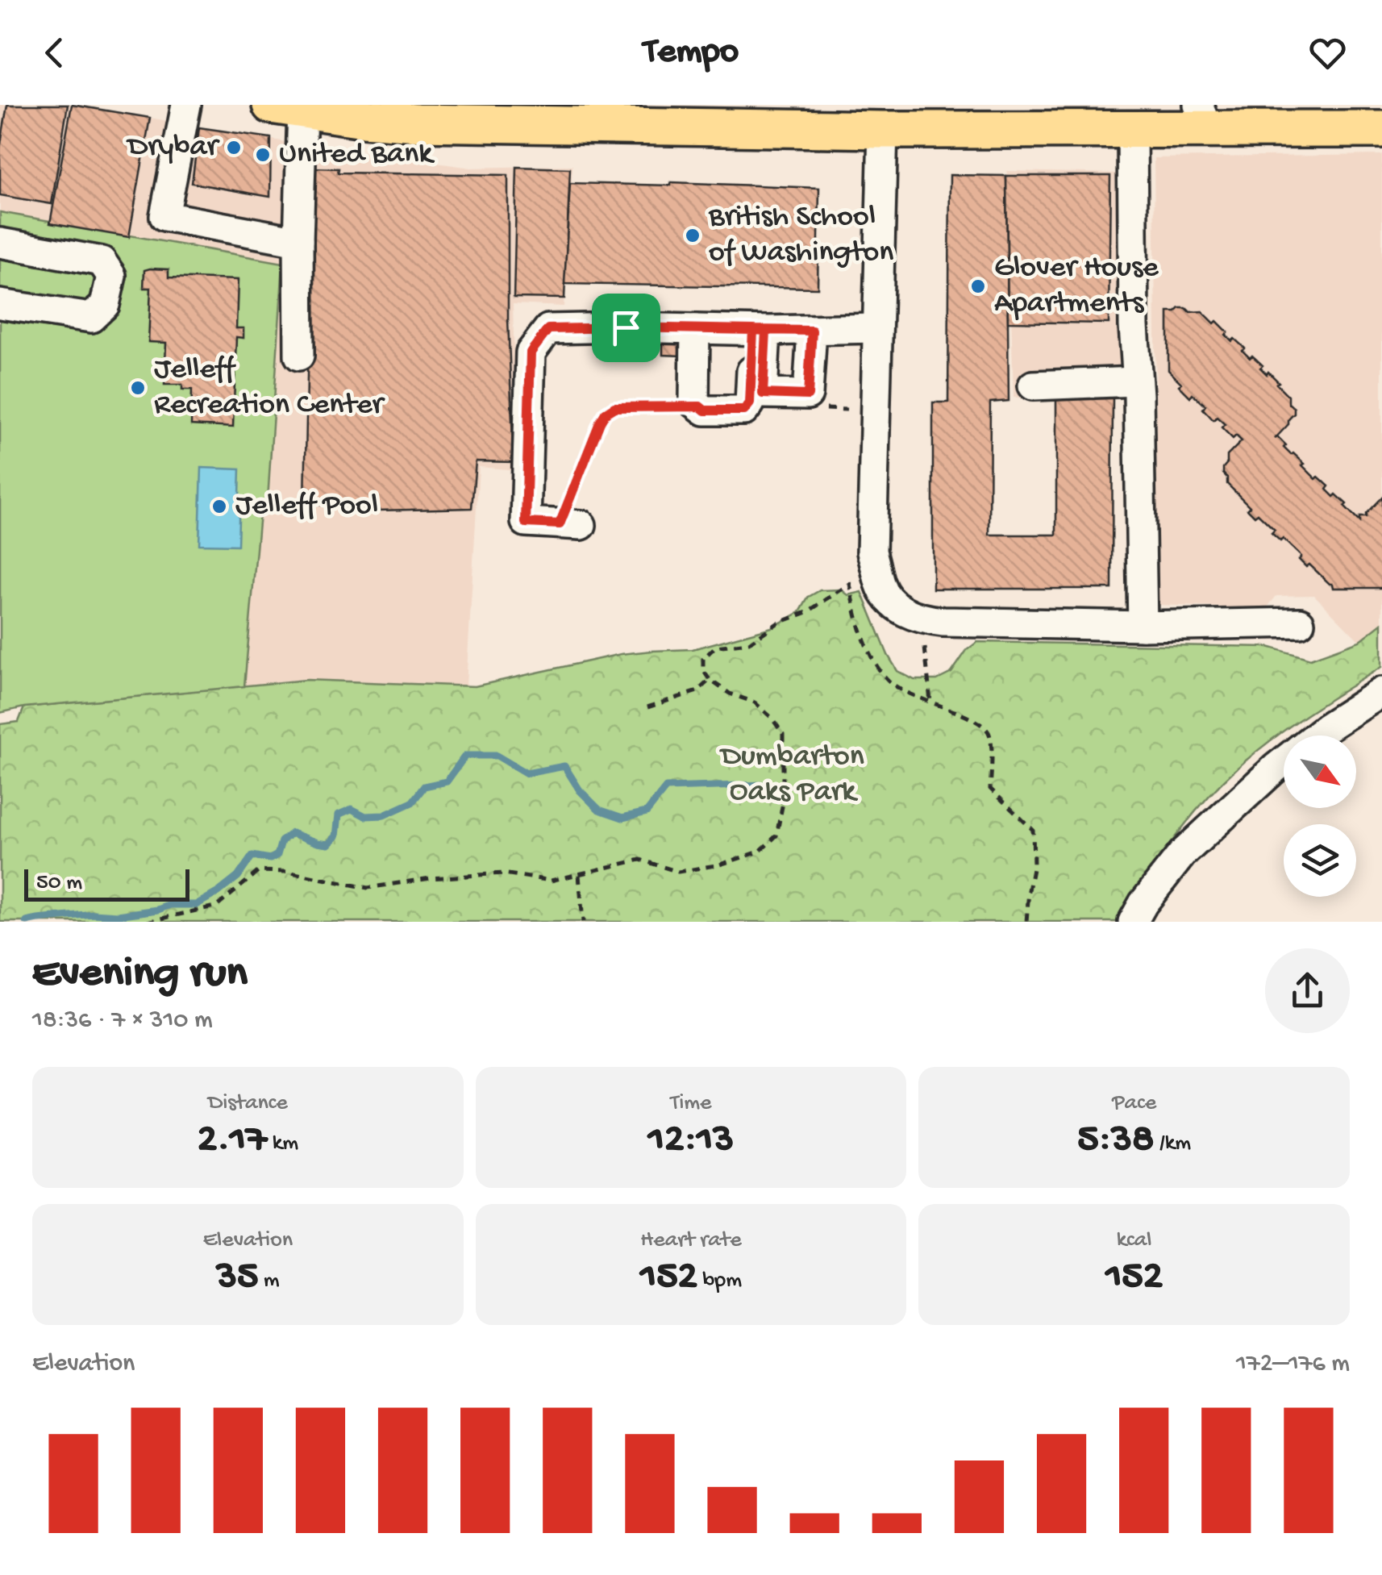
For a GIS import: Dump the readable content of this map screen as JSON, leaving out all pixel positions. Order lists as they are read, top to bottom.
{
  "parks": ["Dumbarton Oaks Park"],
  "places": [
    "Drybar",
    "United Bank",
    "British School of Washington",
    "Glover House Apartments",
    "Jelleff Recreation Center",
    "Jelleff Pool"
  ],
  "scale_bar": "50 m",
  "north": "bottom right",
  "page": {
    "header": "Tempo",
    "scale": "50 m",
    "heading": ["Evening run", "18:36 · 7 × 310 m"],
    "stats": [
      ["Distance", "2.17 km"],
      ["Time", "12:13"],
      ["Pace", "5:38 /km"],
      ["Elevation", "35 m"],
      ["Heart rate", "152 bpm"],
      ["kcal", "152"]
    ],
    "chart": ["Elevation", "172–176 m"]
  }
}
